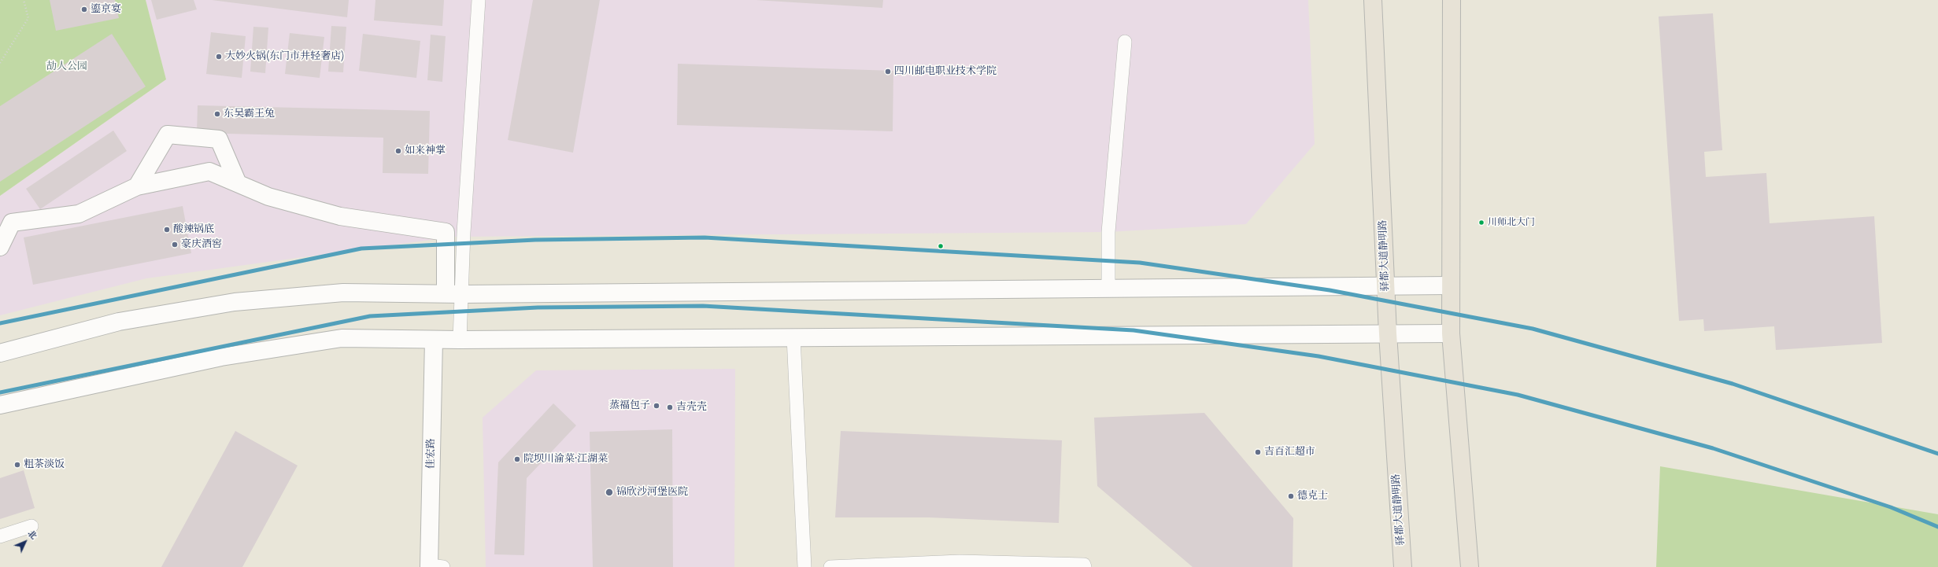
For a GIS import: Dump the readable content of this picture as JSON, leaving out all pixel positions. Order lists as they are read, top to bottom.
{
  "streets": {
    "main road": ["驿都大道静明路"],
    "street": ["佳宏路"]
  },
  "parks": ["劼人公园"],
  "places": [
    "鎏京宴",
    "大妙火锅(东门市井轻奢店)",
    "四川邮电职业技术学院",
    "东吴霸王兔",
    "如来神掌",
    "川师北大门",
    "酸辣锅底",
    "豪庆酒窖",
    "蒸福包子",
    "吉壳壳",
    "吉百汇超市",
    "院坝川渝菜·江湖菜",
    "粗茶淡饭",
    "锦欣沙河堡医院",
    "德克士"
  ],
  "north": "top right"
}
